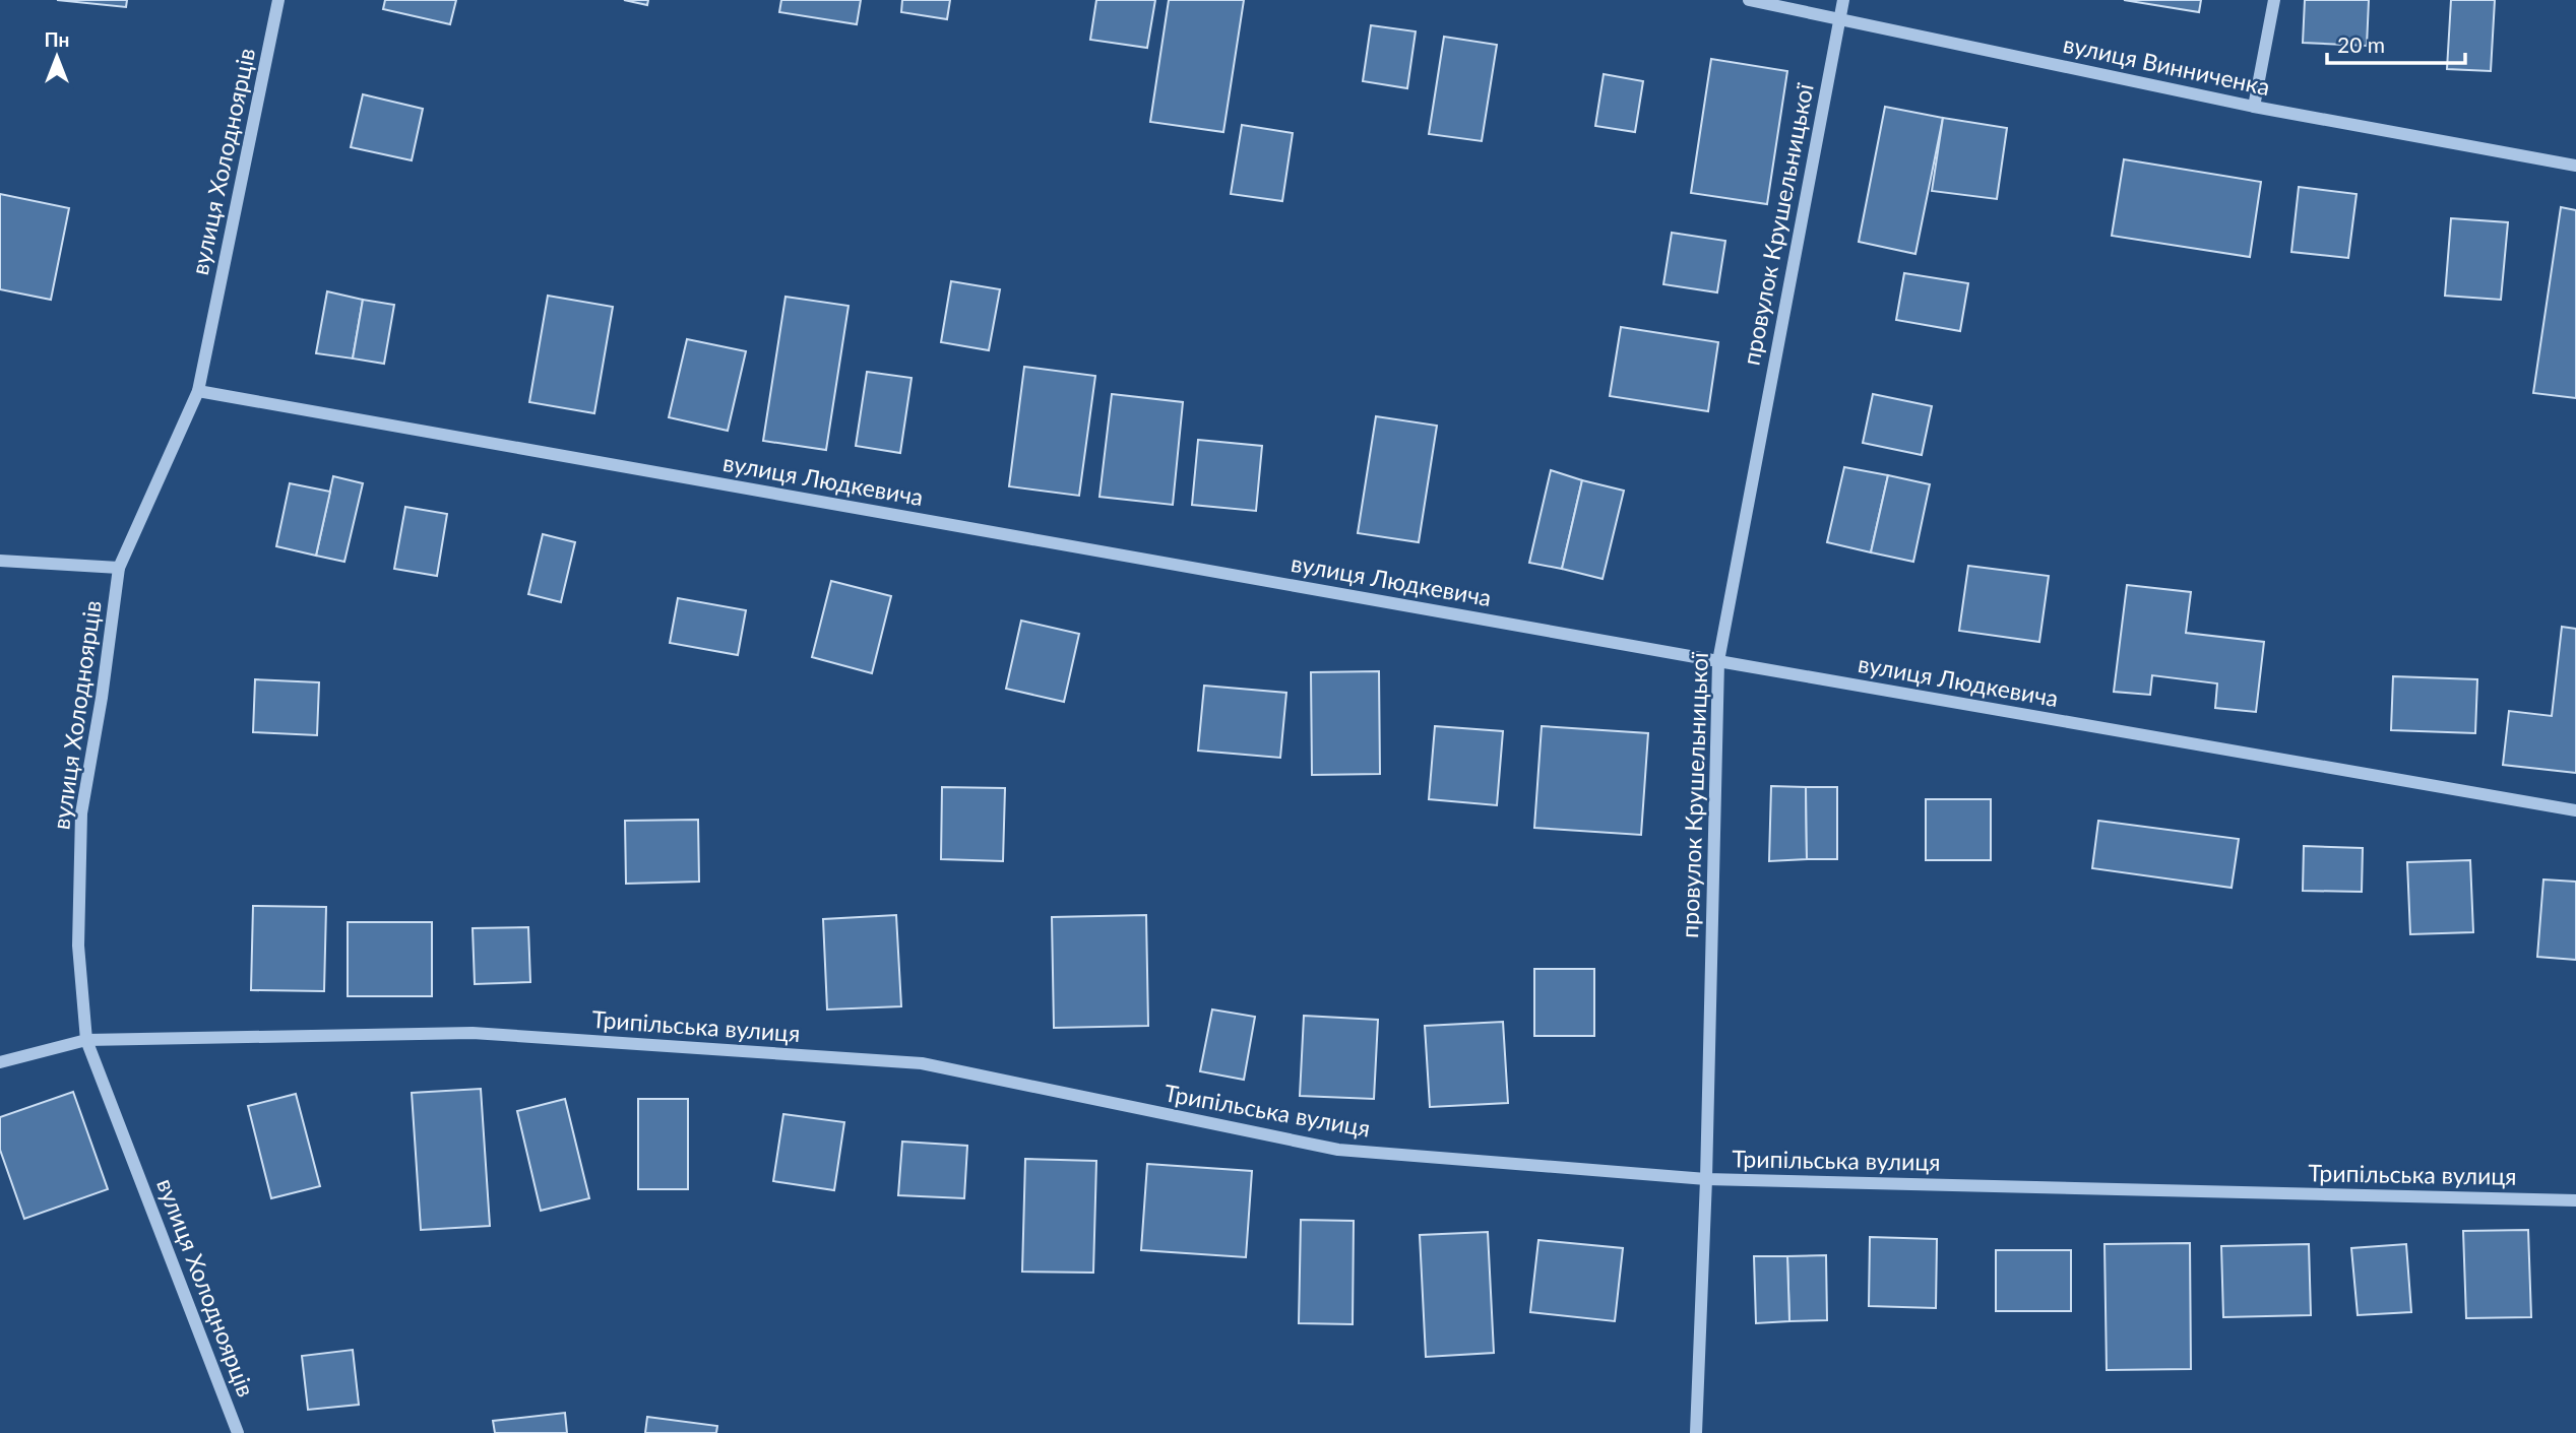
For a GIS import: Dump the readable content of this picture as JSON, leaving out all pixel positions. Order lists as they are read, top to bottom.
{
  "streets": {
    "street": [
      "вулиця Винниченка",
      "вулиця Холодноярців",
      "провулок Крушельницької",
      "вулиця Людкевича",
      "Трипільська вулиця"
    ]
  },
  "crossings": [
    ["вулиця Винниченка", "провулок Крушельницької"],
    ["вулиця Холодноярців", "вулиця Людкевича"],
    ["вулиця Холодноярців", "Трипільська вулиця"],
    ["провулок Крушельницької", "вулиця Людкевича"],
    ["провулок Крушельницької", "Трипільська вулиця"]
  ],
  "scale_bar": "20 m",
  "north": "top"
}
